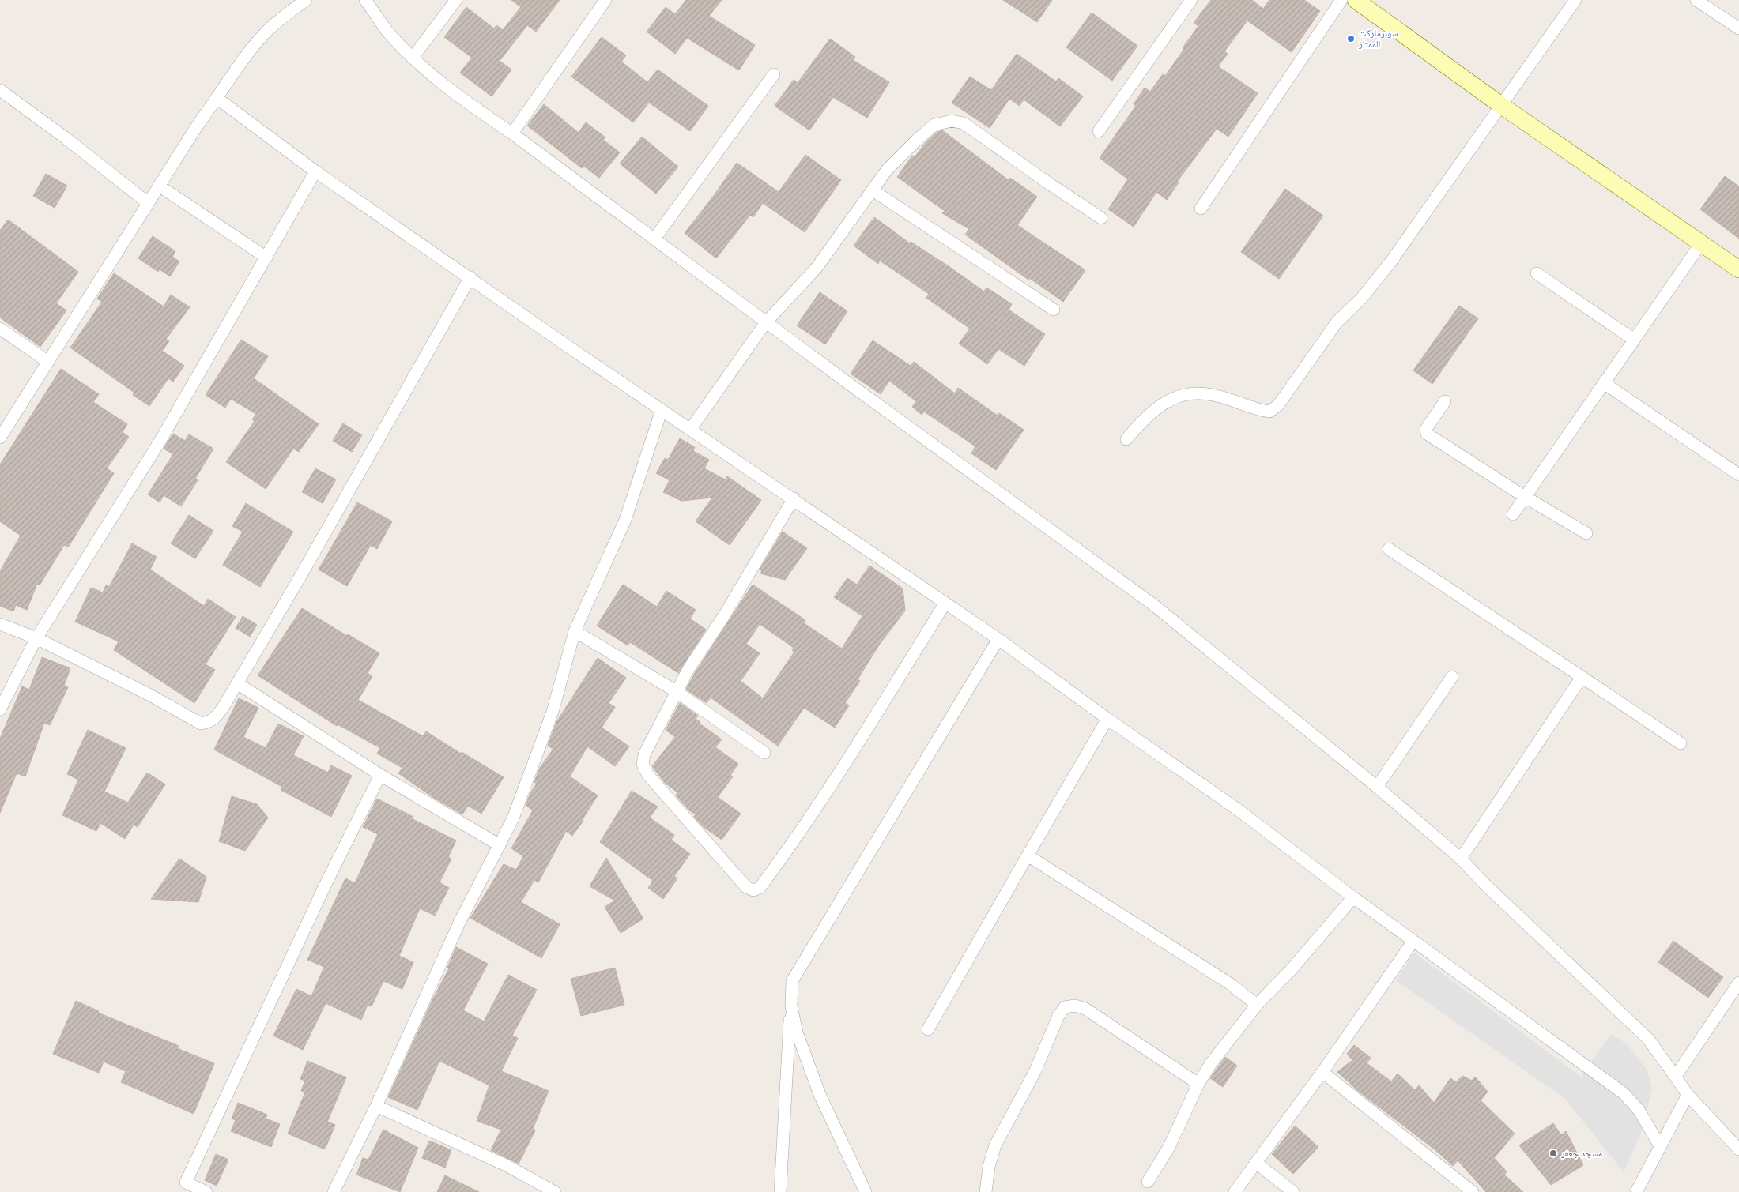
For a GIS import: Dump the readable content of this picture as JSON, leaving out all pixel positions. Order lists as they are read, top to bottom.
{
  "places": ["سوبرماركت الممتاز", "مسجد جعفر"]
}
